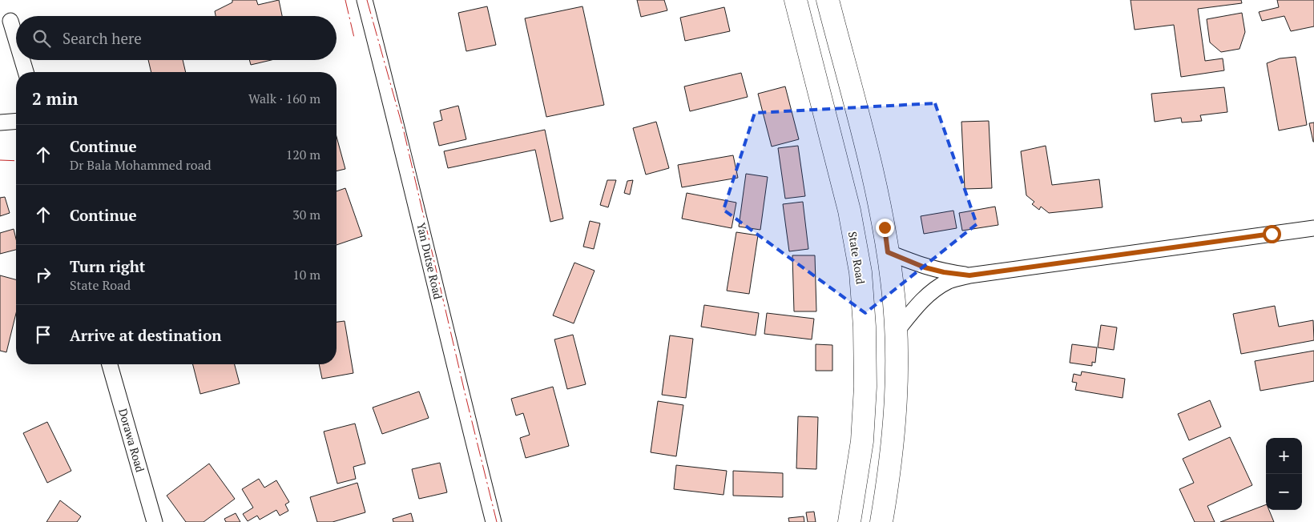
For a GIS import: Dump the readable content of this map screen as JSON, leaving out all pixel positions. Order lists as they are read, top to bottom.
{
  "streets": {
    "main road": ["State Road"],
    "street": ["Yan Dutse Road", "Dorawa Road"]
  },
  "page": {
    "search": "Search here",
    "heading": ["2 min", "Walk · 160 m"],
    "list": [
      ["Continue", "Dr Bala Mohammed road", "120 m"],
      ["Continue", "30 m"],
      ["Turn right", "State Road", "10 m"],
      "Arrive at destination"
    ],
    "map_buttons": ["+", "−"]
  }
}
